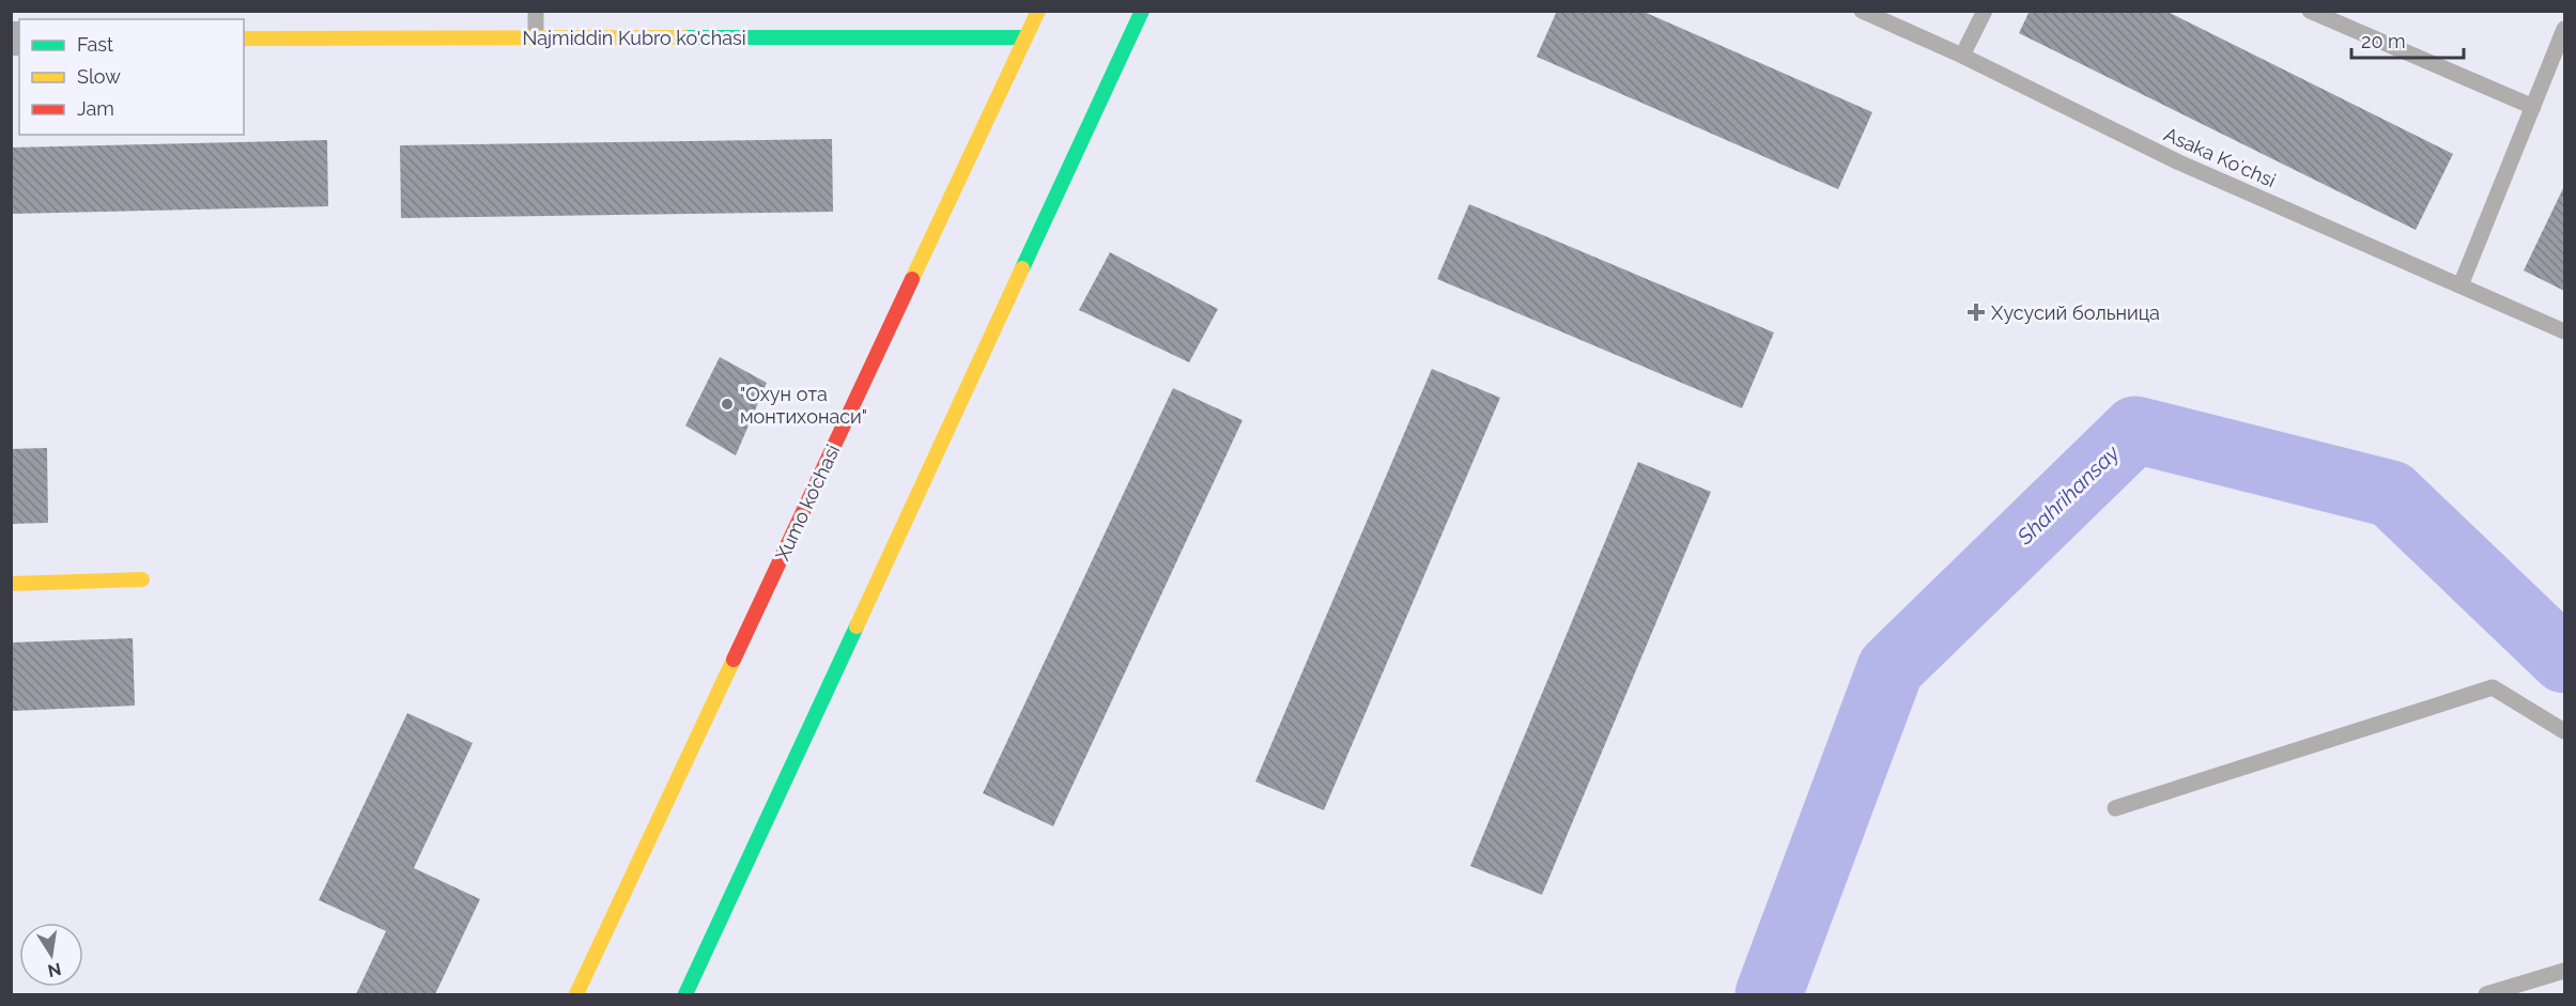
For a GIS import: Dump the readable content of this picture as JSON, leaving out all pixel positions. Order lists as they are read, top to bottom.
{
  "streets": {
    "main road": ["Najmiddin Kubro ko'chasi", "Xumo ko’chasi"],
    "lane": ["Asaka Koʻchsi"]
  },
  "crossings": [
    ["Najmiddin Kubro ko'chasi", "Xumo ko’chasi"]
  ],
  "water": ["Shahrihansay"],
  "places": {
    "health": ["Хусусий больница"],
    "other": ["\"Охун ота монтихонаси\""]
  },
  "legend": ["Fast", "Slow", "Jam"],
  "scale_bar": "20 m",
  "north": "bottom"
}
